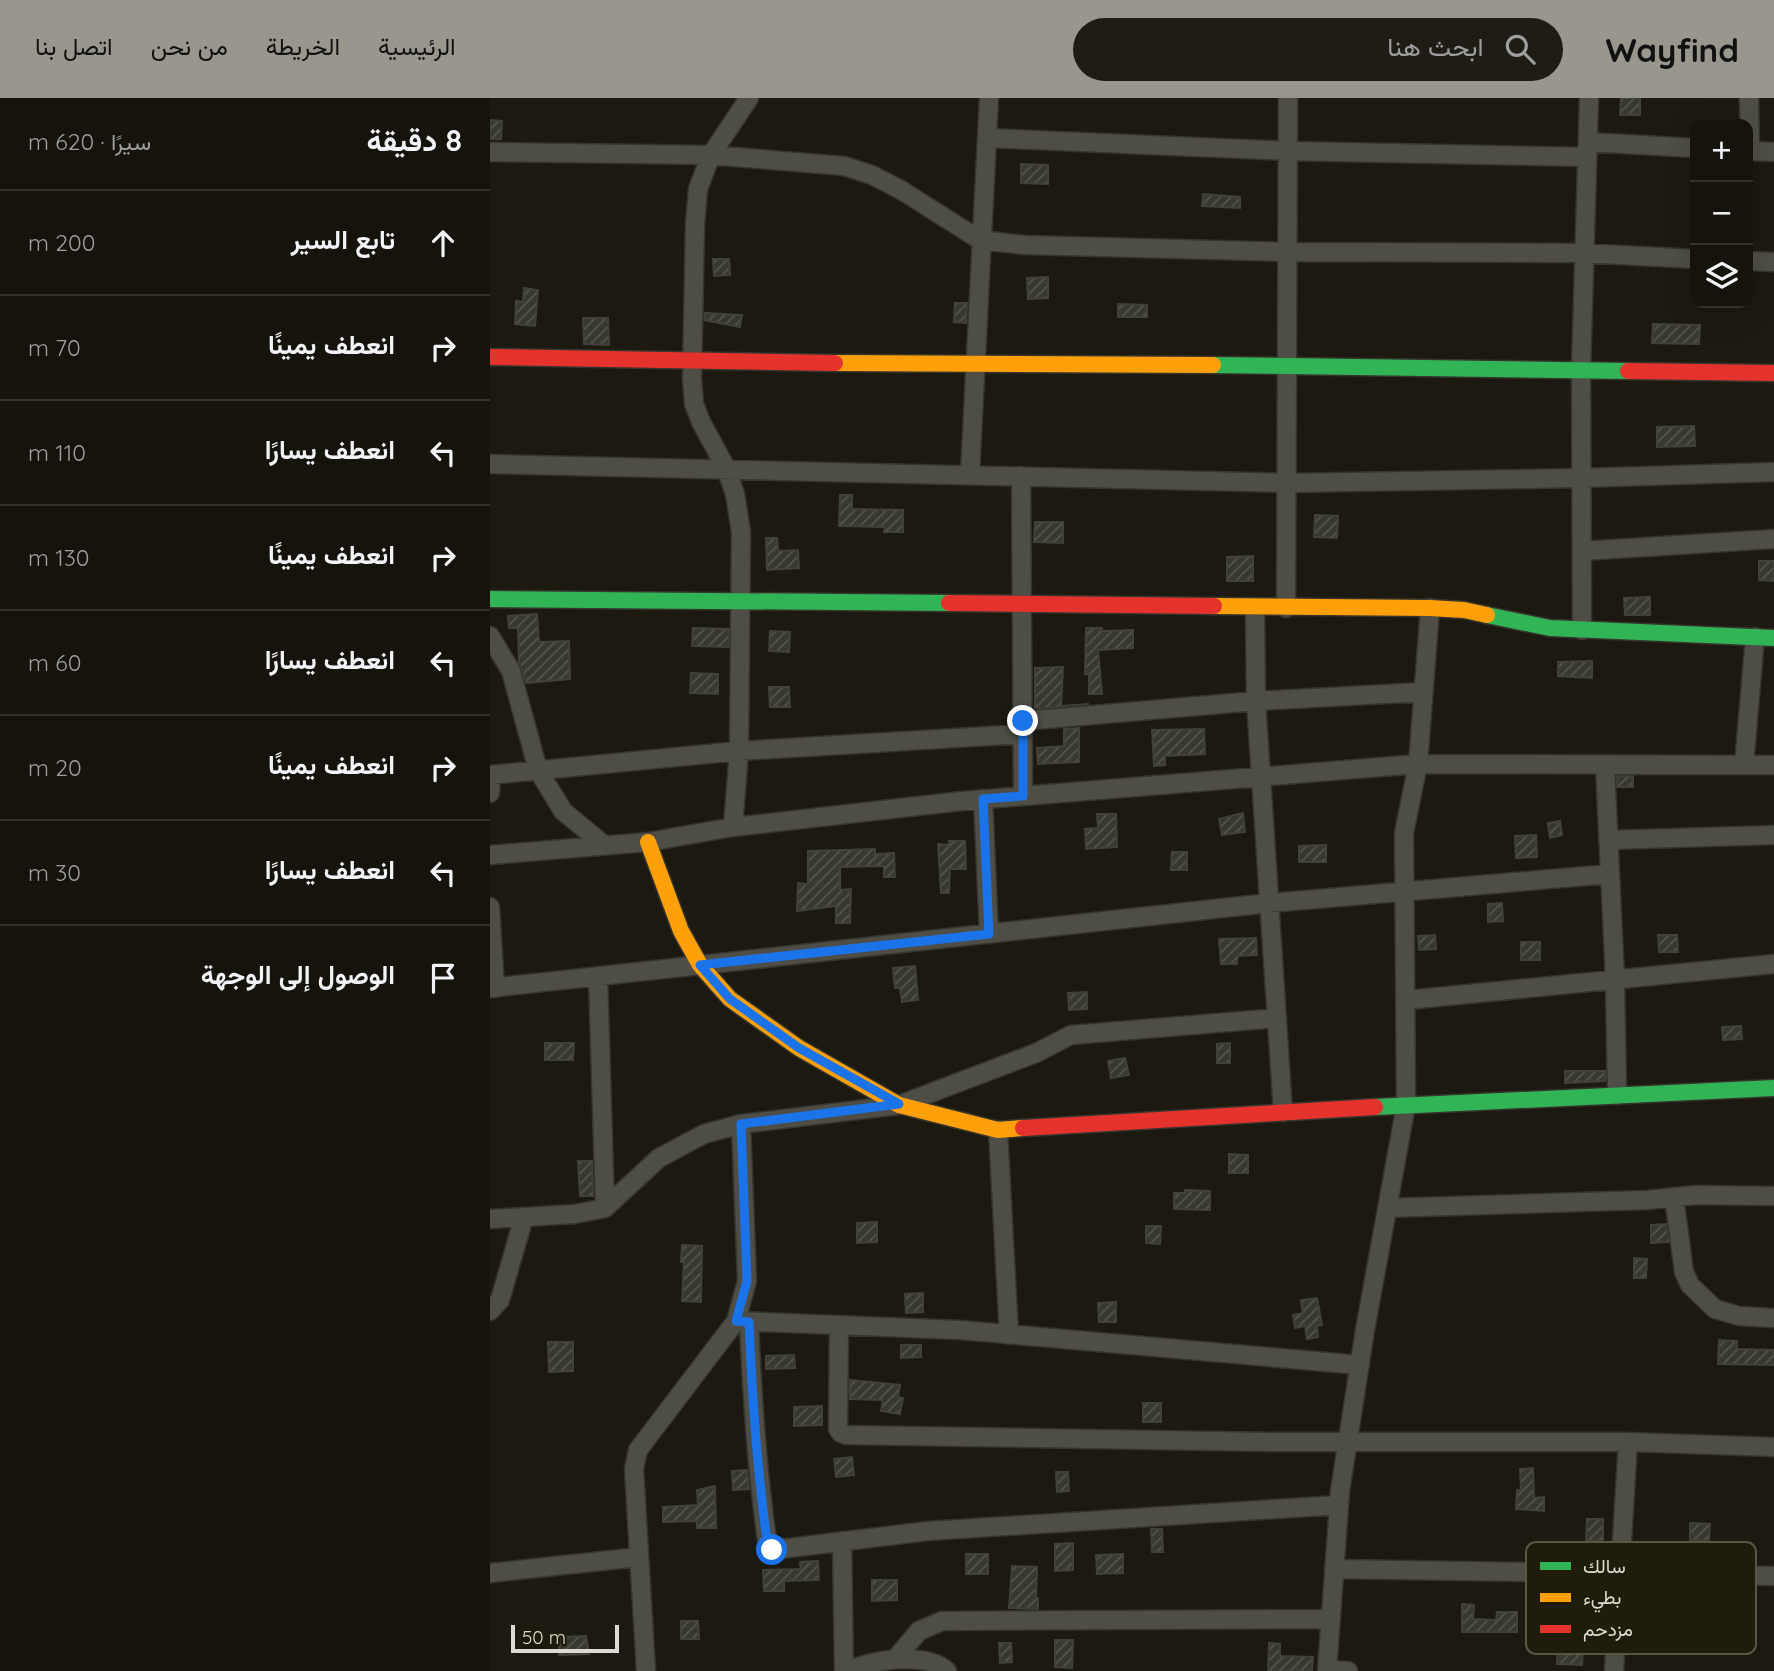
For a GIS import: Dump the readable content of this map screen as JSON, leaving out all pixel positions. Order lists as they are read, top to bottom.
{
  "legend": ["سالك", "بطيء", "مزدحم"],
  "scale_bar": "50 m",
  "page": {
    "header": "Wayfind",
    "search": "ابحث هنا",
    "nav": [
      "الرئيسية",
      "الخريطة",
      "من نحن",
      "اتصل بنا"
    ],
    "heading": ["8 دقيقة", "سيرًا · 620 m"],
    "map_buttons": ["+", "−"],
    "list": [
      ["تابع السير", "200 m"],
      ["انعطف يمينًا", "70 m"],
      ["انعطف يسارًا", "110 m"],
      ["انعطف يمينًا", "130 m"],
      ["انعطف يسارًا", "60 m"],
      ["انعطف يمينًا", "20 m"],
      ["انعطف يسارًا", "30 m"],
      "الوصول إلى الوجهة"
    ],
    "scale": "50 m"
  }
}
